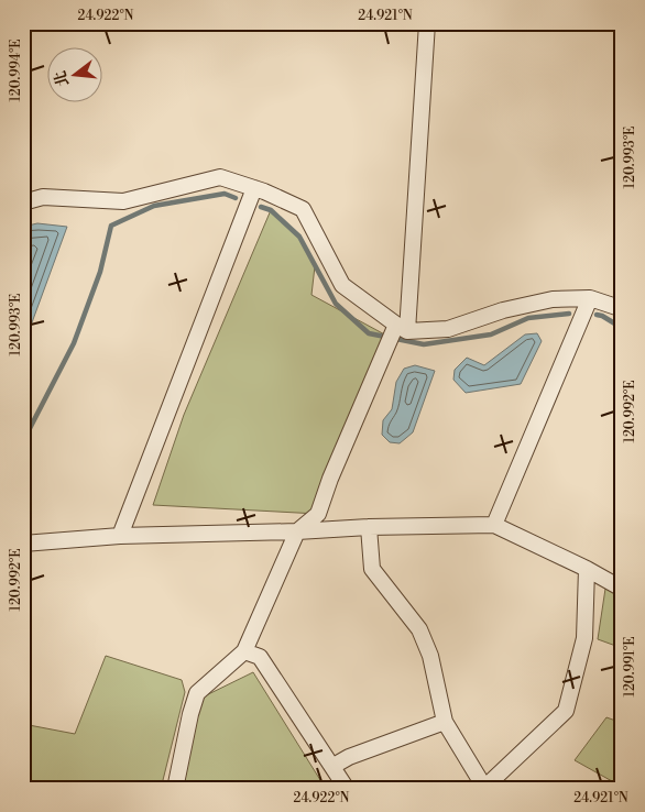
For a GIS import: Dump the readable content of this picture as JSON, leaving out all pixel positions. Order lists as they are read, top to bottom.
{
  "north": "left",
  "coordinates": [
    "24.922°N",
    "24.921°N",
    "120.994°E",
    "120.993°E",
    "120.992°E",
    "120.991°E"
  ]
}
